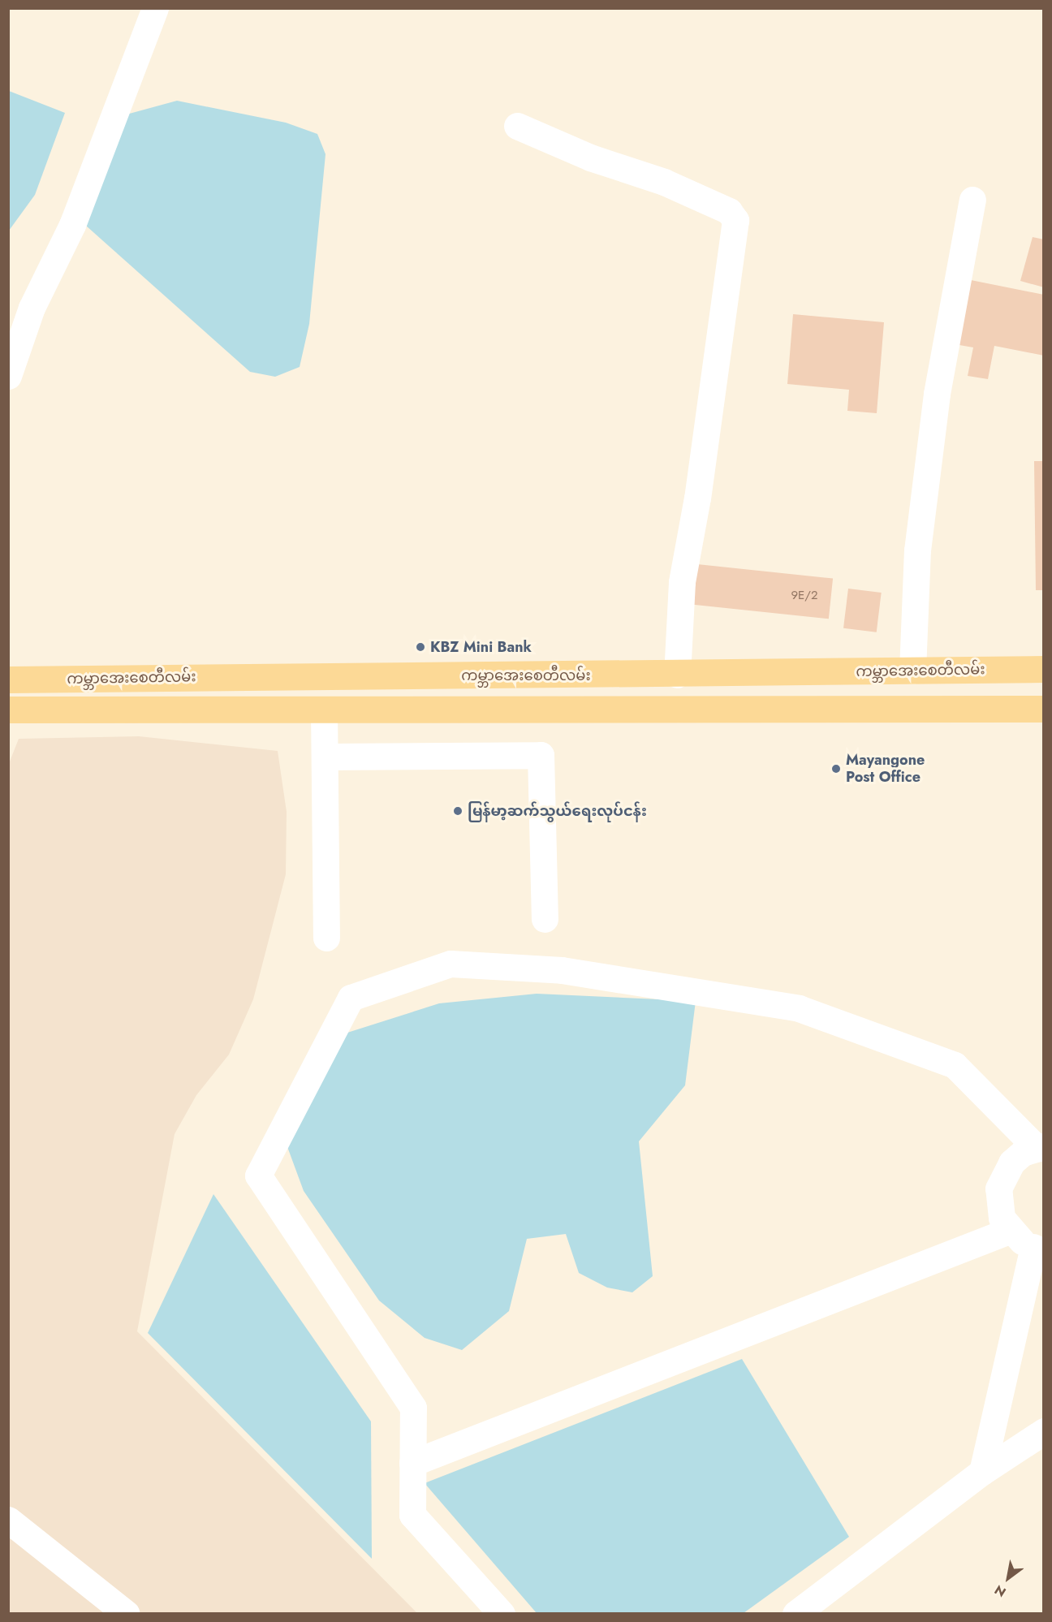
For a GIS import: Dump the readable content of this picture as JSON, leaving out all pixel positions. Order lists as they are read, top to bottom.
{
  "streets": {
    "main road": ["ကမ္ဘာအေးစေတီလမ်း"]
  },
  "places": ["KBZ Mini Bank", "Mayangone Post Office", "မြန်မာ့ဆက်သွယ်ရေးလုပ်ငန်း"],
  "house_numbers": ["9E/2"],
  "north": "bottom left"
}
